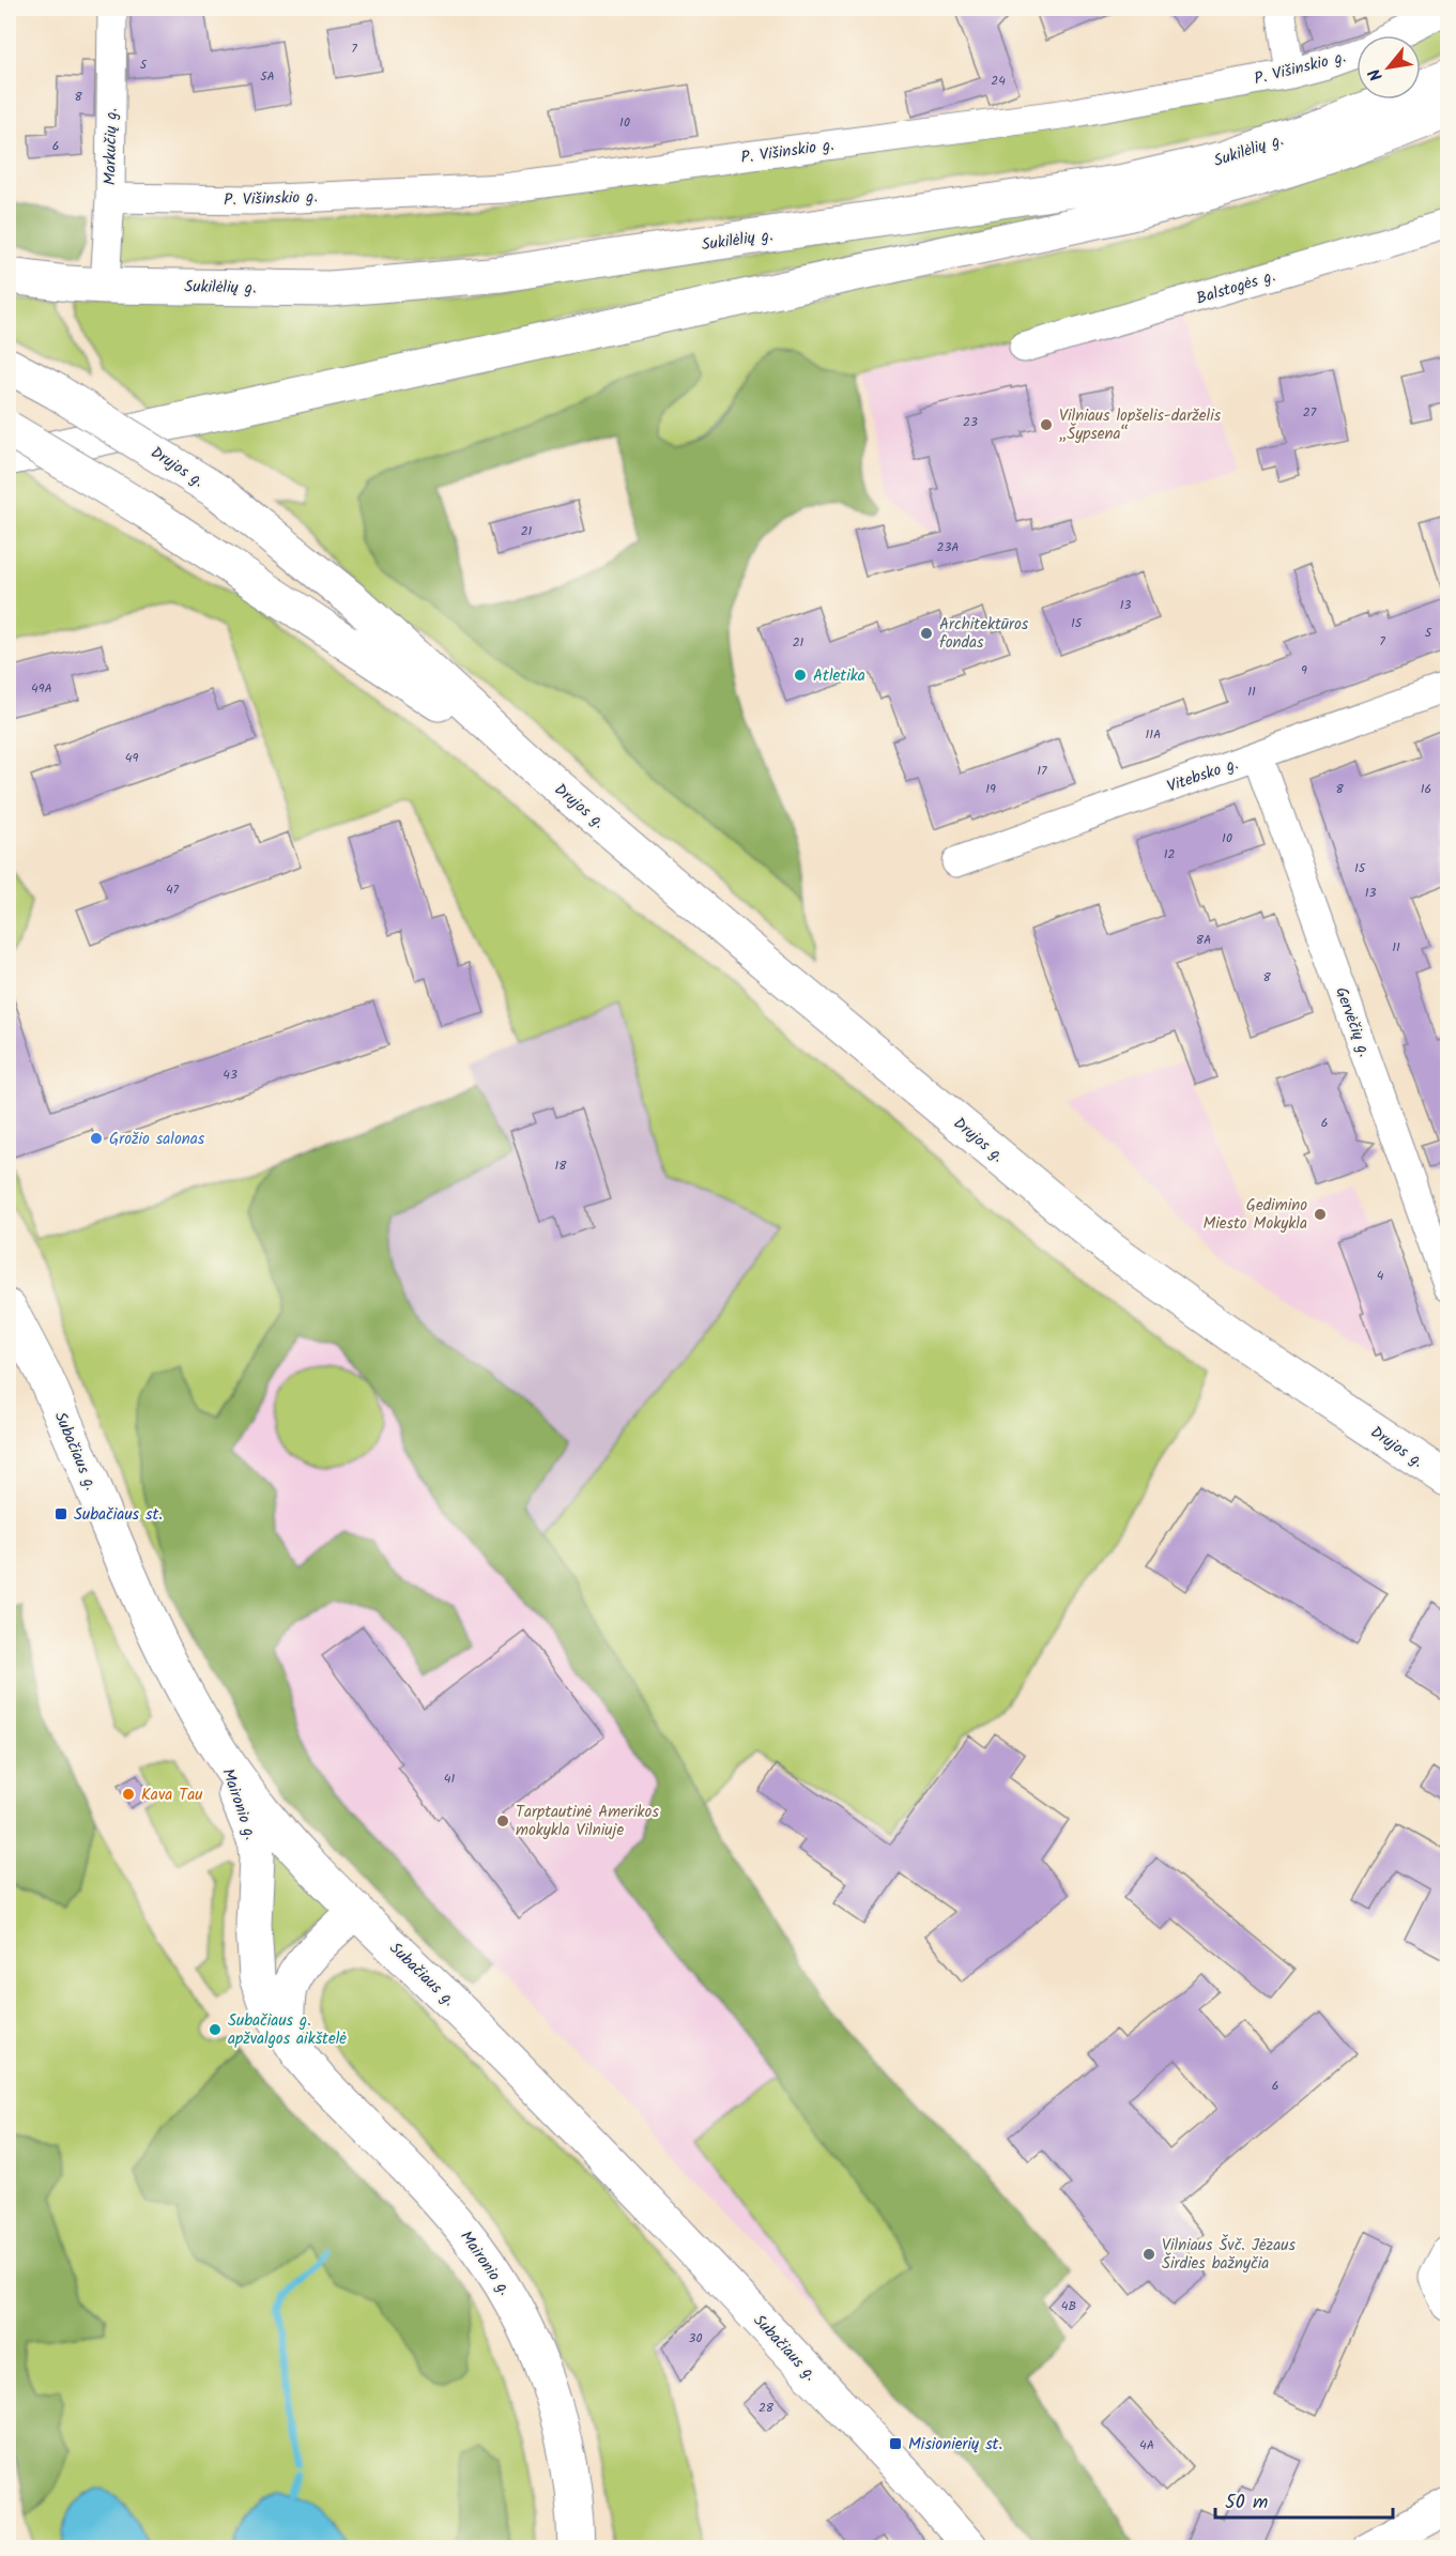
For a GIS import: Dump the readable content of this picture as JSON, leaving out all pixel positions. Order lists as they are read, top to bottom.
{
  "streets": {
    "main road": [
      "Sukilėlių g.",
      "Drujos g.",
      "Subačiaus g.",
      "Maironio g."
    ],
    "street": [
      "P. Višinskio g.",
      "Markučių g.",
      "Balstogės g.",
      "Vitebsko g.",
      "Gervėčių g."
    ]
  },
  "crossings": [
    ["P. Višinskio g.", "Markučių g."],
    ["Markučių g.", "Sukilėlių g."],
    ["Vitebsko g.", "Gervėčių g."],
    ["Subačiaus g.", "Maironio g."]
  ],
  "places": {
    "other": [
      "Vilniaus lopšelis-darželis „Šypsena“",
      "Architektūros fondas",
      "Atletika",
      "Grožio salonas",
      "Gedimino Miesto Mokykla",
      "Kava Tau",
      "Tarptautinė Amerikos mokykla Vilniuje",
      "Subačiaus g. apžvalgos aikštelė",
      "Vilniaus Švč. Jėzaus Širdies bažnyčia"
    ],
    "transit": ["Subačiaus st.", "Misionierių st."]
  },
  "house_numbers": [
    "7",
    "5",
    "5A",
    "24",
    "8",
    "10",
    "6",
    "27",
    "23",
    "21",
    "23A",
    "13",
    "15",
    "5",
    "7",
    "21",
    "9",
    "49A",
    "11",
    "11A",
    "49",
    "17",
    "19",
    "8",
    "16",
    "10",
    "12",
    "15",
    "47",
    "13",
    "8A",
    "11",
    "8",
    "43",
    "6",
    "18",
    "4",
    "41",
    "6",
    "4B",
    "30",
    "28",
    "4A"
  ],
  "scale_bar": "50 m",
  "north": "bottom left"
}
